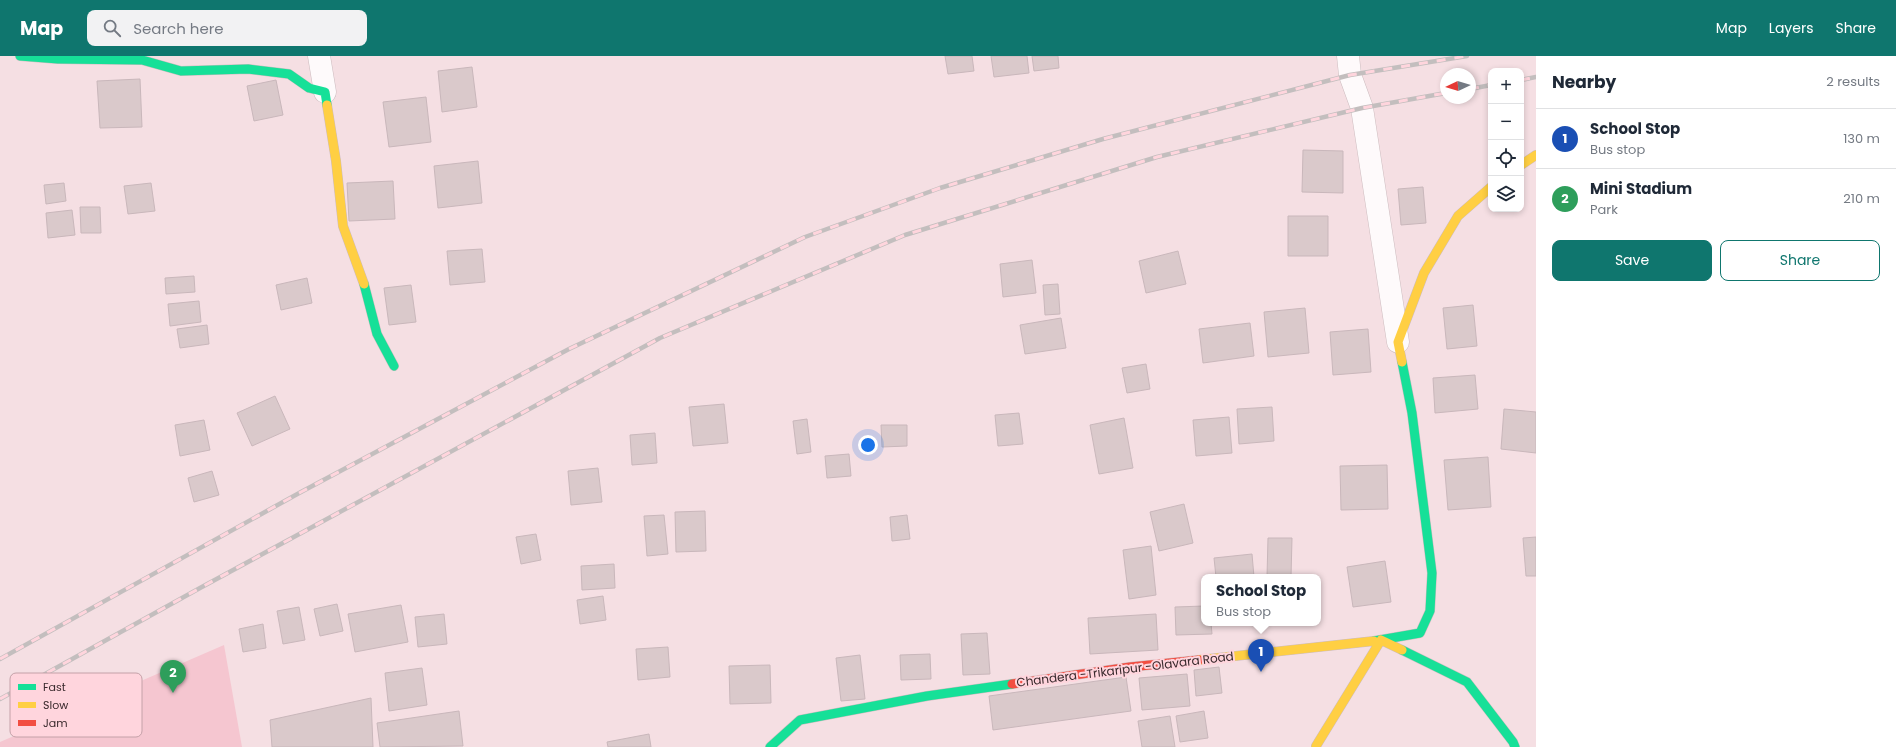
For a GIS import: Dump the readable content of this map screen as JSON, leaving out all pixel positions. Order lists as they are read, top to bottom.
{
  "streets": {
    "main road": ["Chandera -Trikaripur -Olavara Road"]
  },
  "legend": ["Fast", "Slow", "Jam"],
  "north": "left",
  "page": {
    "header": "Map",
    "search": "Search here",
    "nav": ["Map", "Layers", "Share"],
    "heading": ["Nearby", "2 results"],
    "map_buttons": ["+", "−"],
    "list": [
      {
        "mark": "1",
        "name": "School Stop",
        "note": "Bus stop",
        "value": "130 m"
      },
      {
        "mark": "2",
        "name": "Mini Stadium",
        "note": "Park",
        "value": "210 m"
      }
    ],
    "buttons": ["Save", "Share"],
    "popup": ["School Stop", "Bus stop"],
    "pins": ["1", "2"]
  }
}
